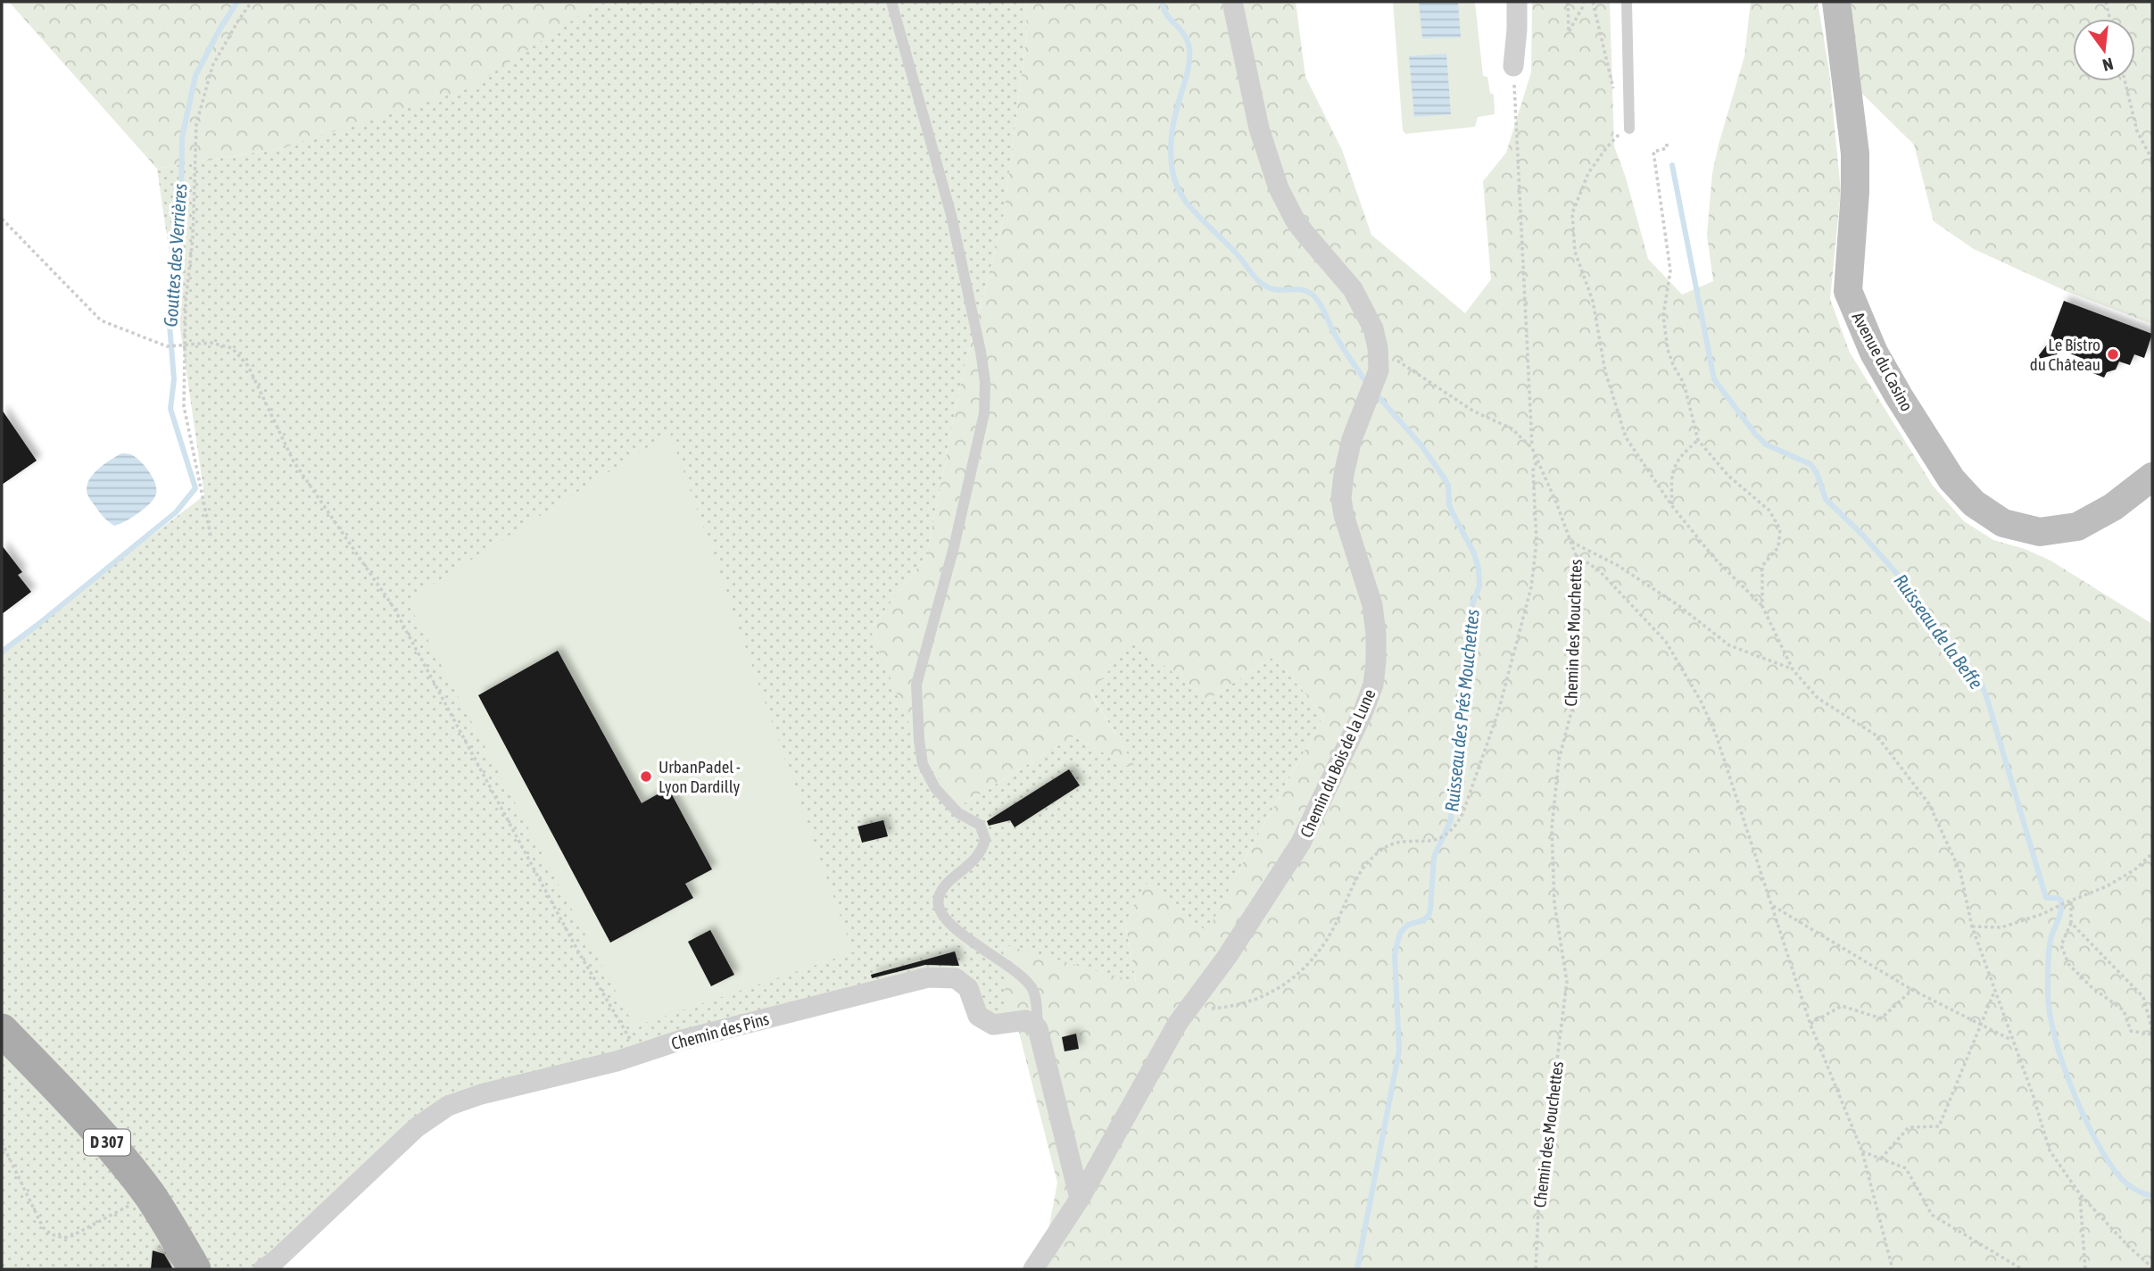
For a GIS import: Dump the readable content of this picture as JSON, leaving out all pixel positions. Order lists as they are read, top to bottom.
{
  "streets": {
    "main road": ["D 307"],
    "street": ["Avenue du Casino", "Chemin du Bois de la Lune", "Chemin des Pins"],
    "path": ["Chemin des Mouchettes"]
  },
  "crossings": [
    ["Chemin des Mouchettes", "Chemin du Bois de la Lune"]
  ],
  "water": ["Gouttes des Verrières", "Ruisseau de la Beffe", "Ruisseau des Prés Mouchettes"],
  "places": ["Le Bistro du Château", "UrbanPadel - Lyon Dardilly"],
  "north": "bottom"
}
